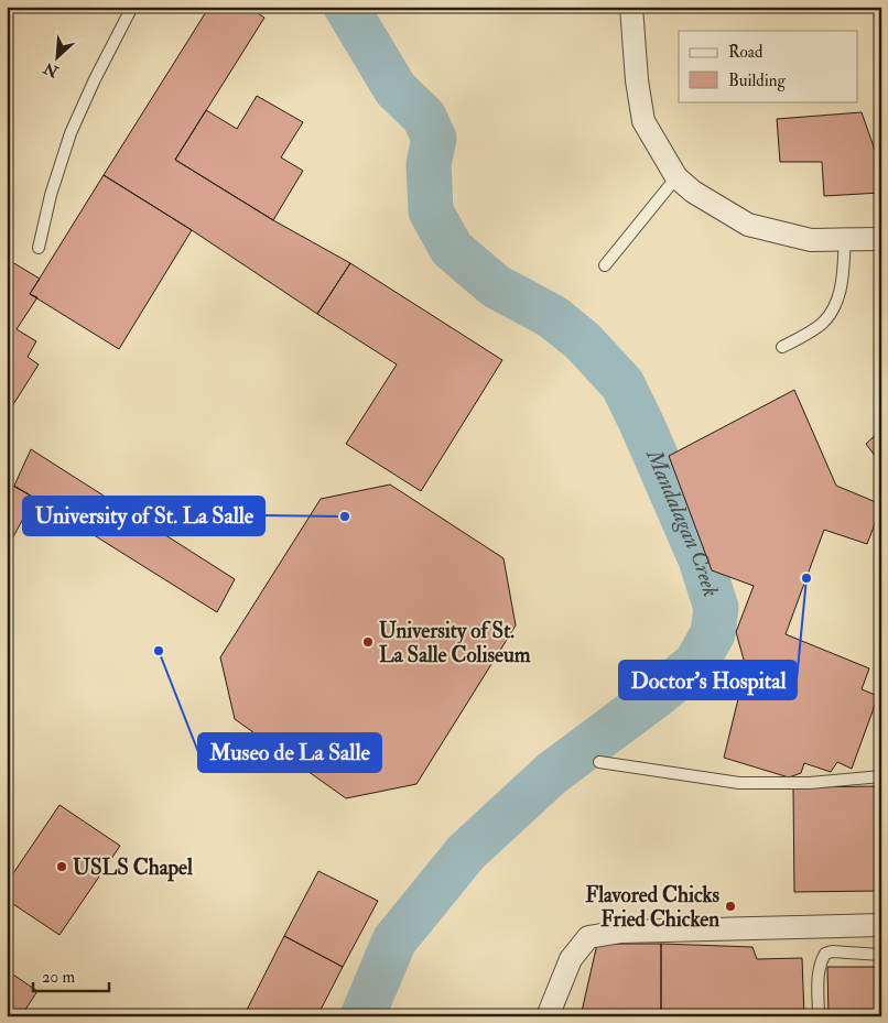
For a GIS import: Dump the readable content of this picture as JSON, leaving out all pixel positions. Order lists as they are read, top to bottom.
{
  "water": ["Mandalagan Creek"],
  "places": [
    "University of St. La Salle",
    "Doctor's Hospital",
    "University of St. La Salle Coliseum",
    "Museo de La Salle",
    "USLS Chapel",
    "Flavored Chicks Fried Chicken"
  ],
  "legend": ["Road", "Building"],
  "scale_bar": "20 m",
  "north": "bottom left"
}
